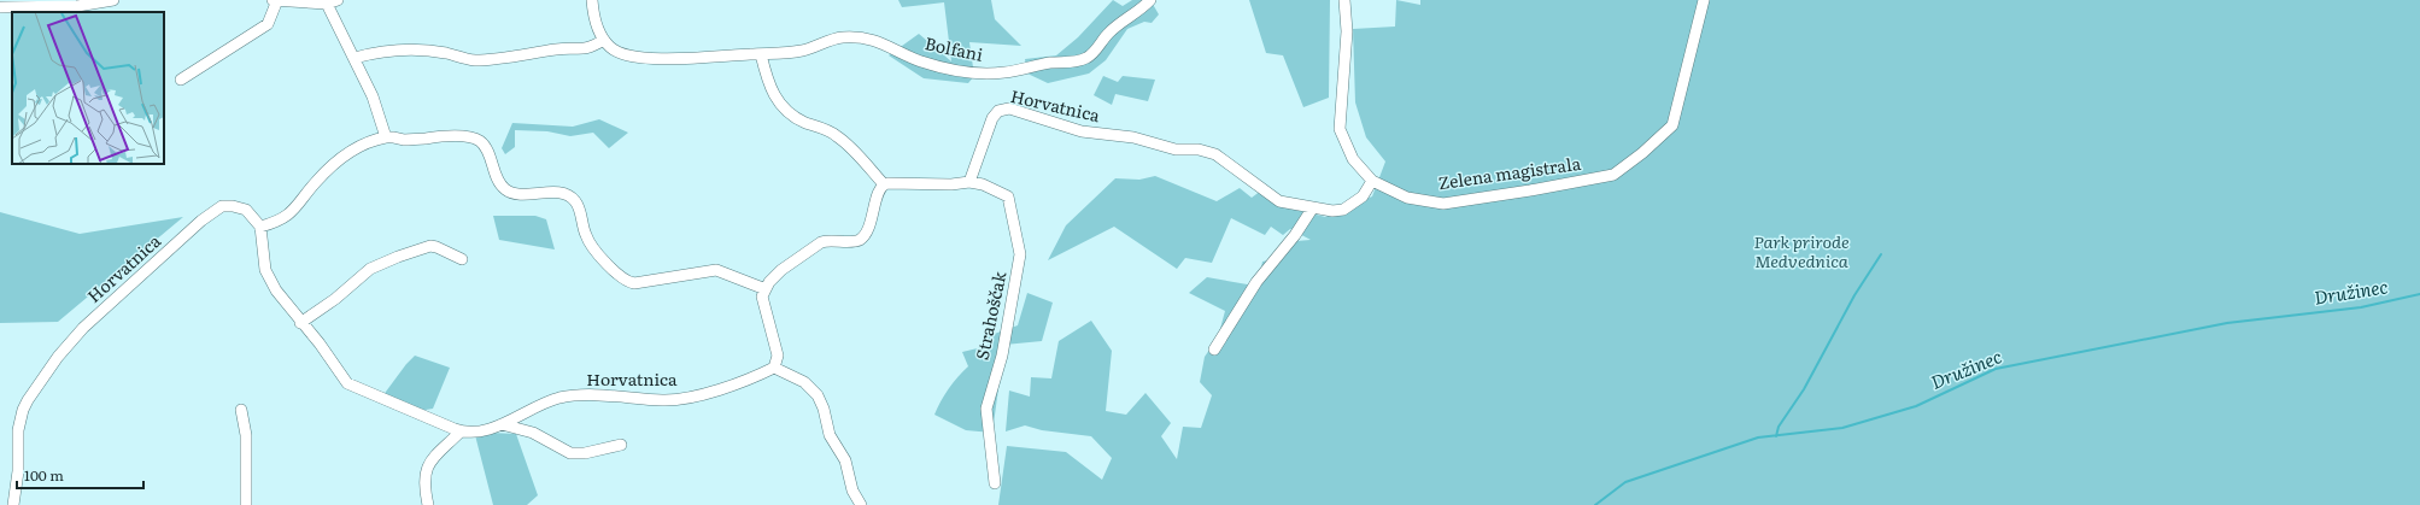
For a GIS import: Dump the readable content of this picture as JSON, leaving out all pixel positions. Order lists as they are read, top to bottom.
{
  "streets": {
    "street": [
      "Bolfani",
      "Horvatnica",
      "Zelena magistrala",
      "Strahoščak"
    ]
  },
  "crossings": [
    ["Horvatnica", "Zelena magistrala"],
    ["Horvatnica", "Strahoščak"]
  ],
  "water": ["Družinec"],
  "parks": ["Park prirode Medvednica"],
  "scale_bar": "100 m"
}
